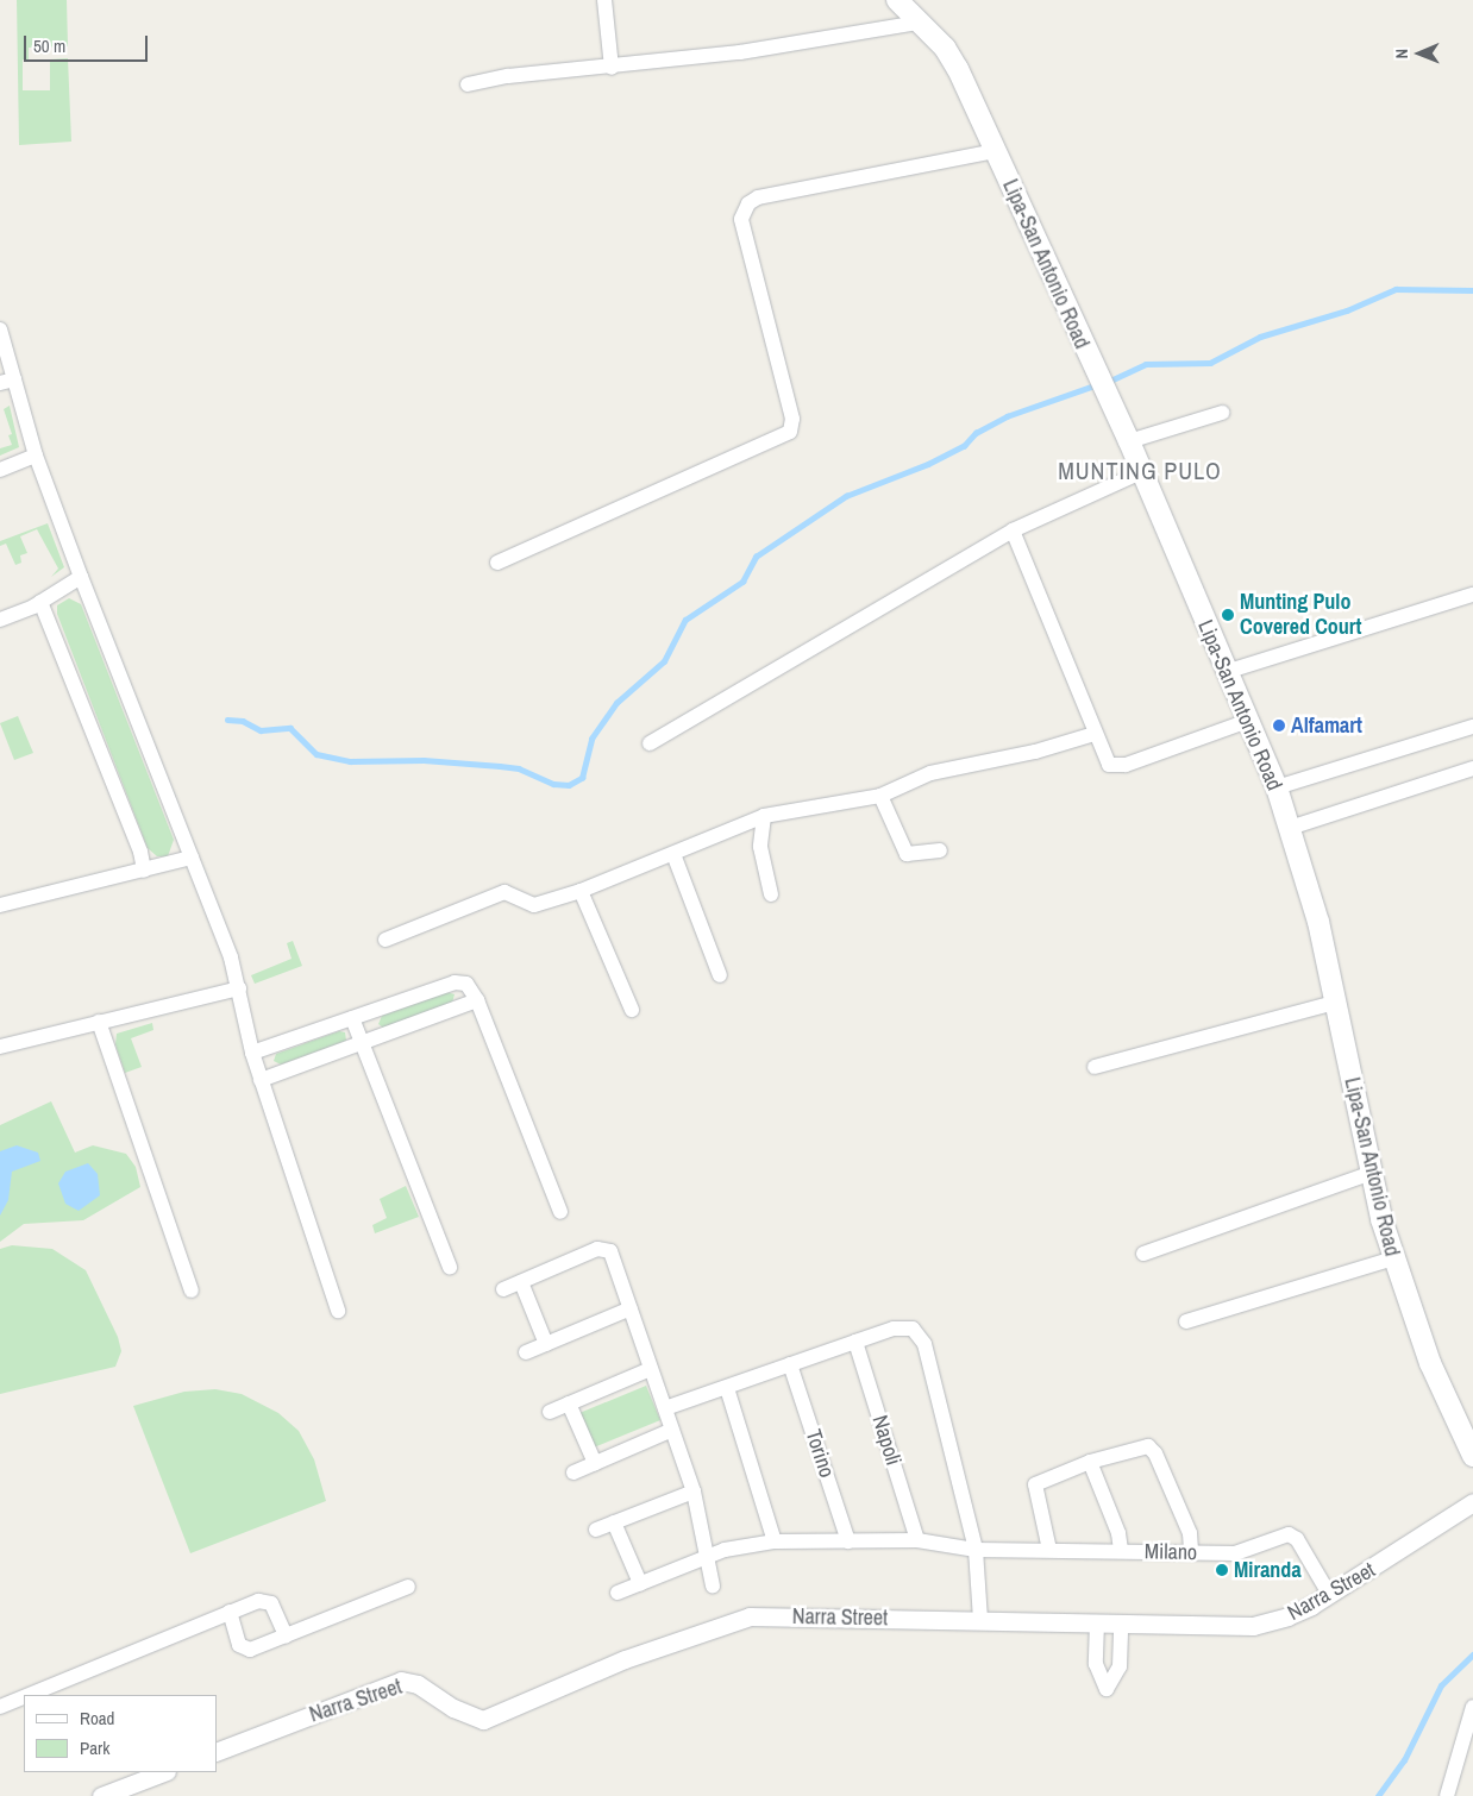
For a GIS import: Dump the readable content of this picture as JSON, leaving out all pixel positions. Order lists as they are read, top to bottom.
{
  "streets": {
    "main road": ["Lipa-San Antonio Road"],
    "street": [
      "Napoli",
      "Torino",
      "Milano",
      "Narra Street"
    ]
  },
  "crossings": [
    ["Napoli", "Milano"],
    ["Torino", "Milano"],
    ["Milano", "Narra Street"]
  ],
  "districts": ["MUNTING PULO"],
  "places": ["Munting Pulo Covered Court", "Alfamart", "Miranda"],
  "legend": ["Road", "Park"],
  "scale_bar": "50 m",
  "north": "left"
}
